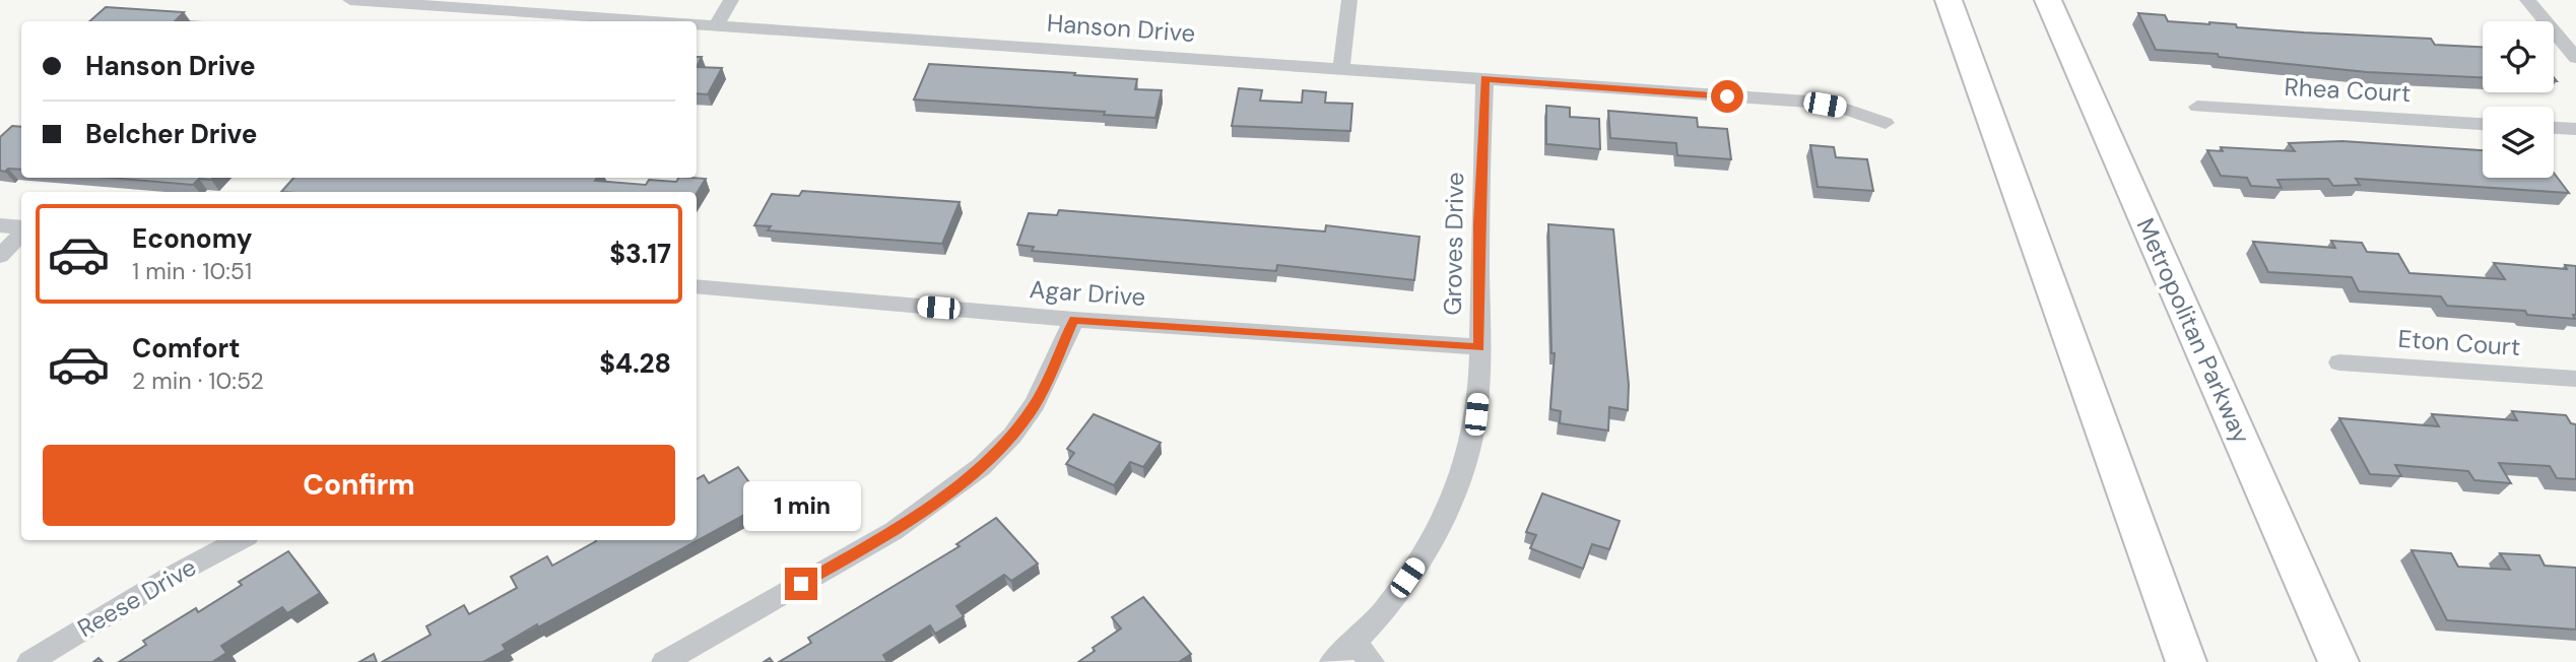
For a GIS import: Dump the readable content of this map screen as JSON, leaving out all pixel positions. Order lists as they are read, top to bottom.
{
  "streets": {
    "main road": ["Metropolitan Parkway"],
    "street": [
      "Hanson Drive",
      "Rhea Court",
      "Groves Drive",
      "Agar Drive",
      "Eton Court",
      "Reese Drive"
    ]
  },
  "crossings": [
    ["Hanson Drive", "Groves Drive"],
    ["Groves Drive", "Agar Drive"]
  ],
  "page": {
    "banner": ["Hanson Drive", "Belcher Drive"],
    "list": [
      {
        "name": "Economy",
        "note": "1 min · 10:51",
        "value": "$3.17"
      },
      {
        "name": "Comfort",
        "note": "2 min · 10:52",
        "value": "$4.28"
      }
    ],
    "buttons": "Confirm",
    "bubble": "1 min"
  }
}
